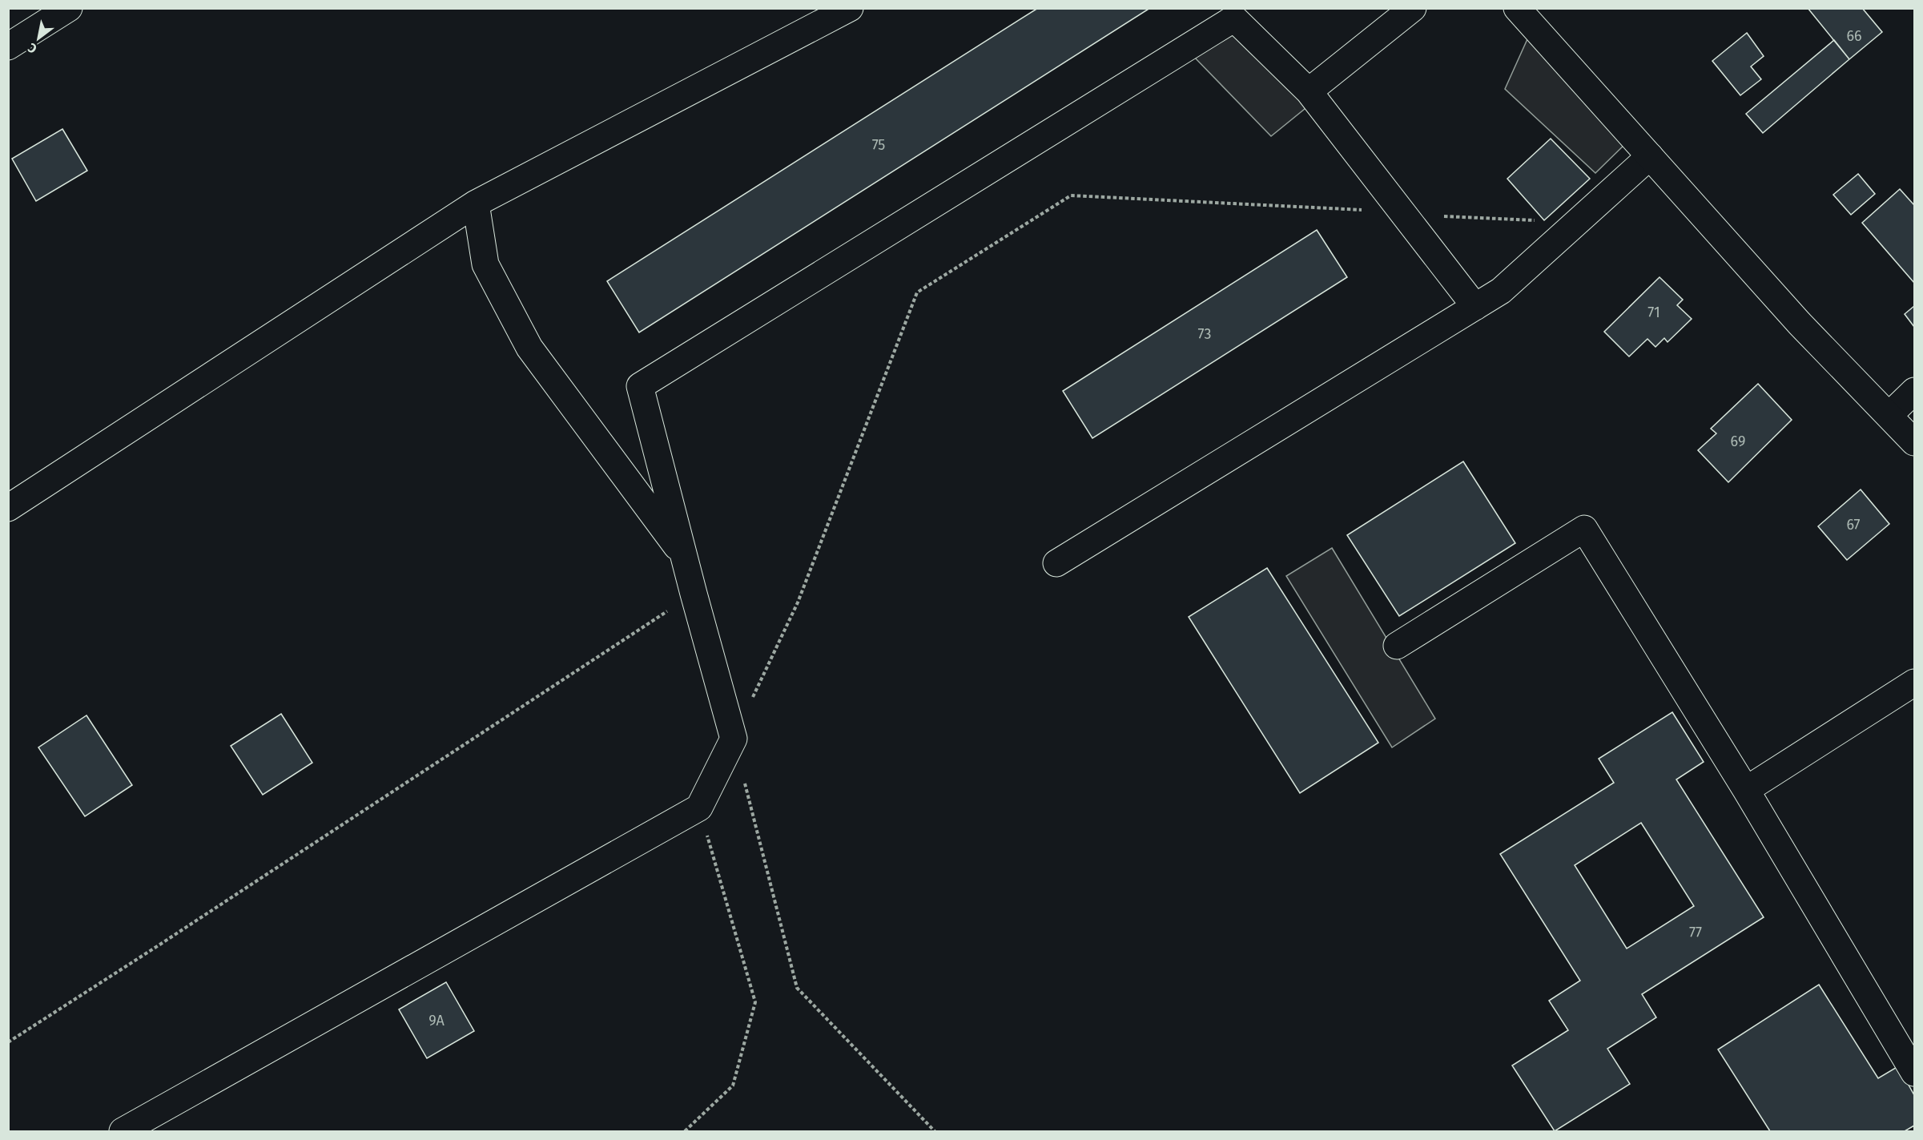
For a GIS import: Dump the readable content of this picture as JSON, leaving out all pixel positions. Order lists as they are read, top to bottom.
{
  "house_numbers": [
    "66",
    "75",
    "71",
    "73",
    "69",
    "67",
    "77",
    "9А"
  ],
  "north": "bottom left"
}
